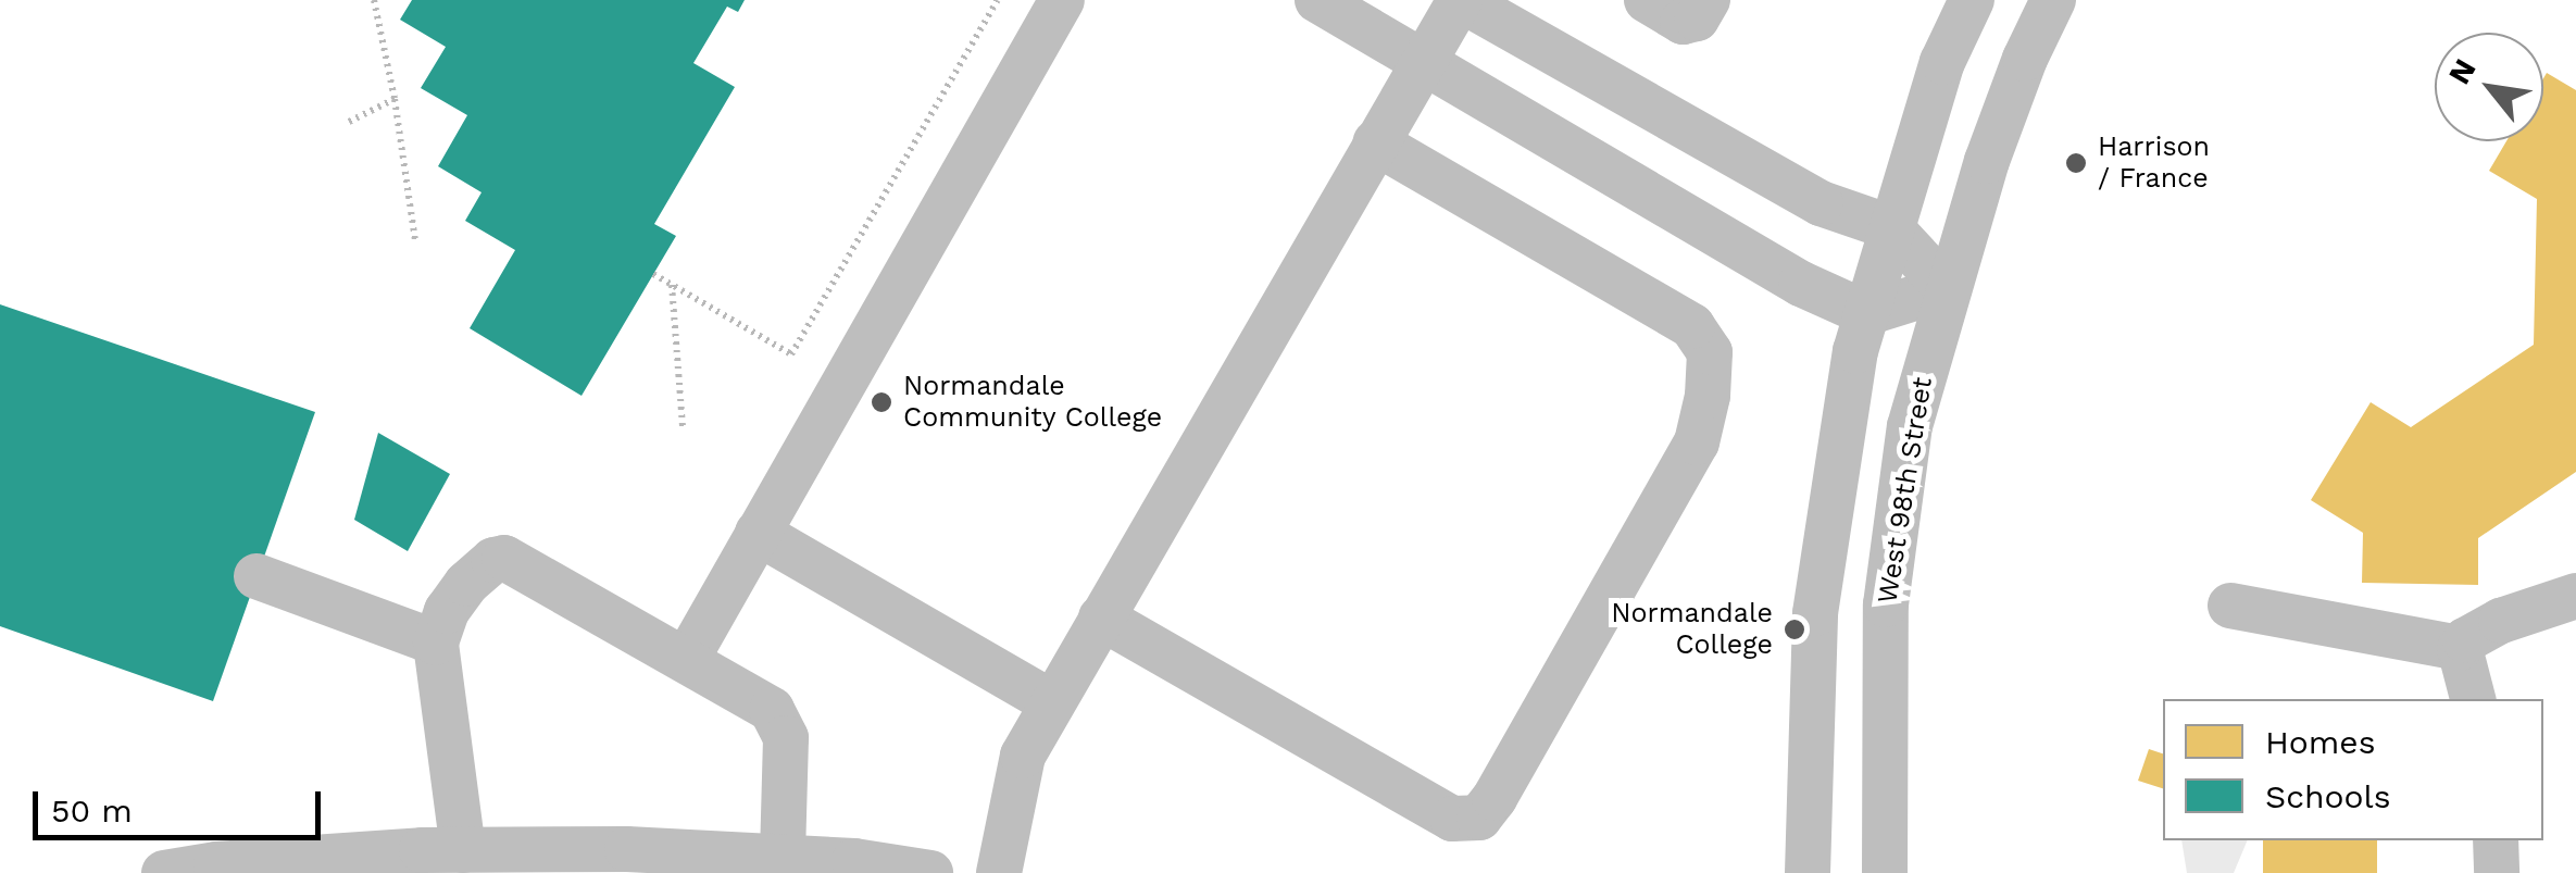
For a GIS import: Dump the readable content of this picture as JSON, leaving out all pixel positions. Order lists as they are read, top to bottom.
{
  "streets": {
    "street": ["West 98th Street"]
  },
  "places": ["Harrison / France", "Normandale Community College", "Normandale College"],
  "legend": ["Homes", "Schools"],
  "scale_bar": "50 m",
  "north": "top left"
}
